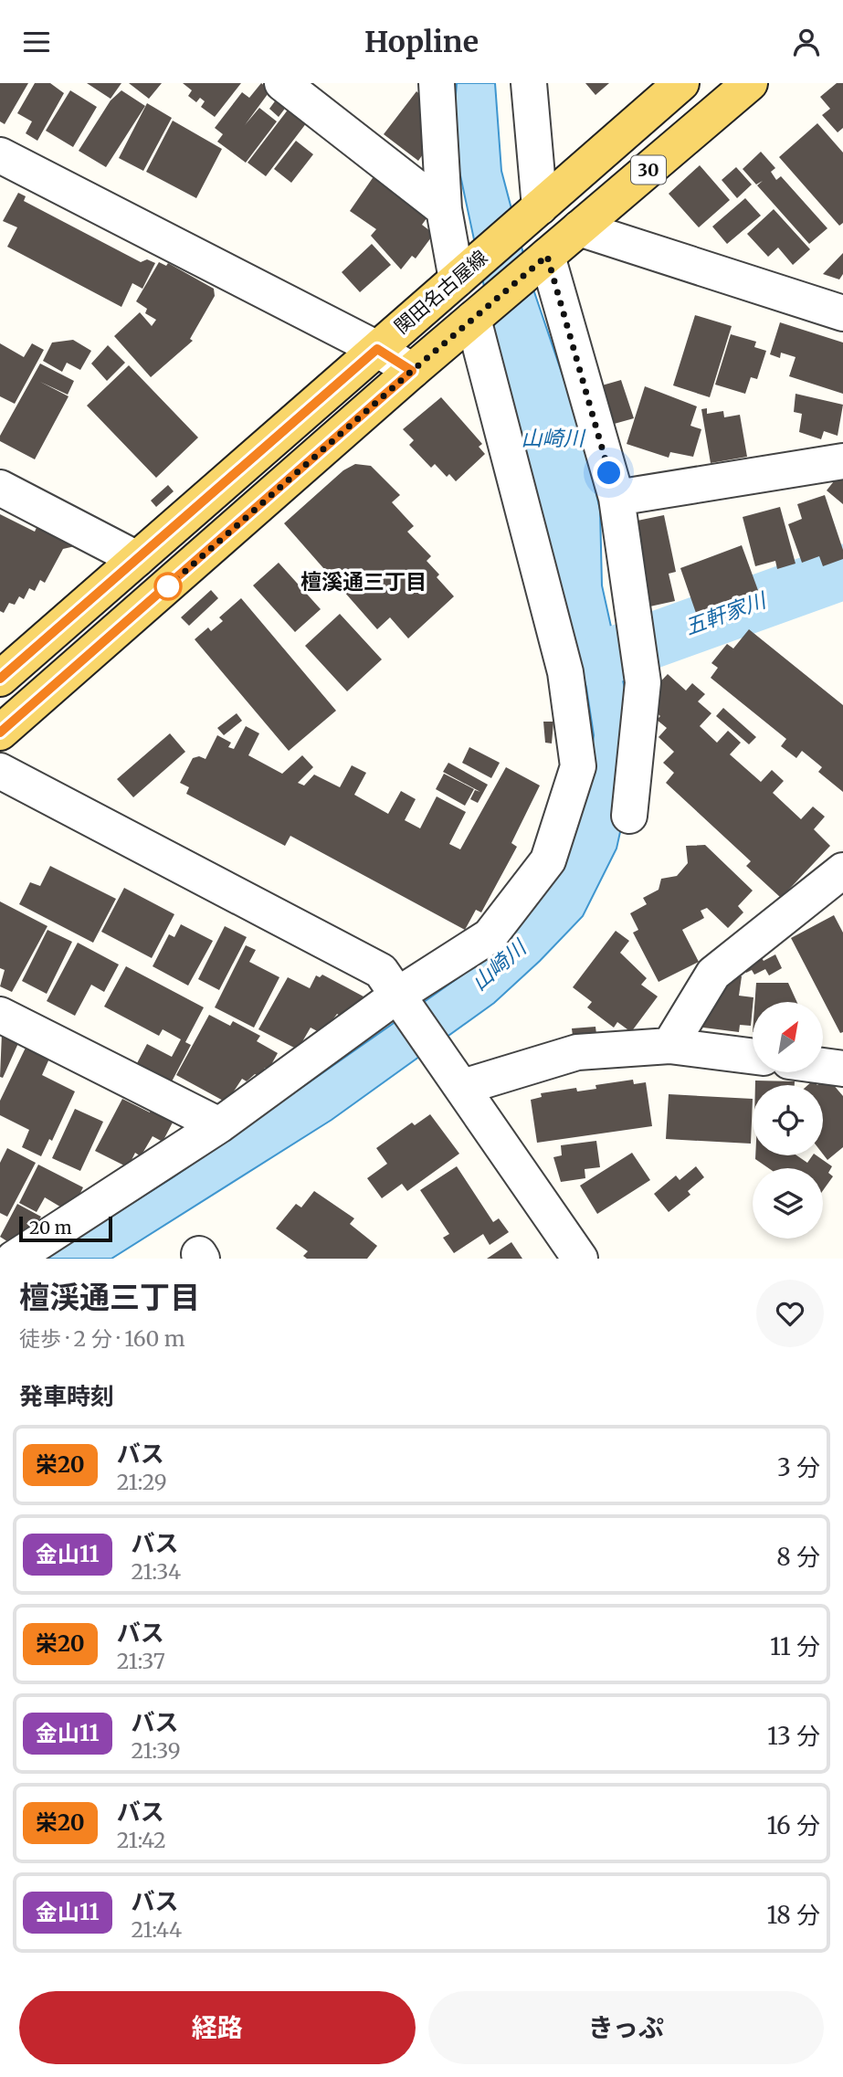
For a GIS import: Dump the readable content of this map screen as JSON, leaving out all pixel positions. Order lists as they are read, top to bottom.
{
  "streets": {
    "main road": ["30", "関田名古屋線"]
  },
  "districts": ["檀溪通三丁目"],
  "water": ["山崎川", "五軒家川"],
  "lines": ["bus line 栄20"],
  "scale_bar": "20 m",
  "north": "top right",
  "page": {
    "header": "Hopline",
    "scale": "20 m",
    "heading": [
      ["檀渓通三丁目", "徒歩 · 2 分 · 160 m"],
      "発車時刻"
    ],
    "list": [
      {
        "mark": "栄20",
        "name": "バス",
        "note": "21:29",
        "value": "3 分"
      },
      {
        "mark": "金山11",
        "name": "バス",
        "note": "21:34",
        "value": "8 分"
      },
      {
        "mark": "栄20",
        "name": "バス",
        "note": "21:37",
        "value": "11 分"
      },
      {
        "mark": "金山11",
        "name": "バス",
        "note": "21:39",
        "value": "13 分"
      },
      {
        "mark": "栄20",
        "name": "バス",
        "note": "21:42",
        "value": "16 分"
      },
      {
        "mark": "金山11",
        "name": "バス",
        "note": "21:44",
        "value": "18 分"
      }
    ],
    "buttons": ["経路", "きっぷ"]
  }
}
